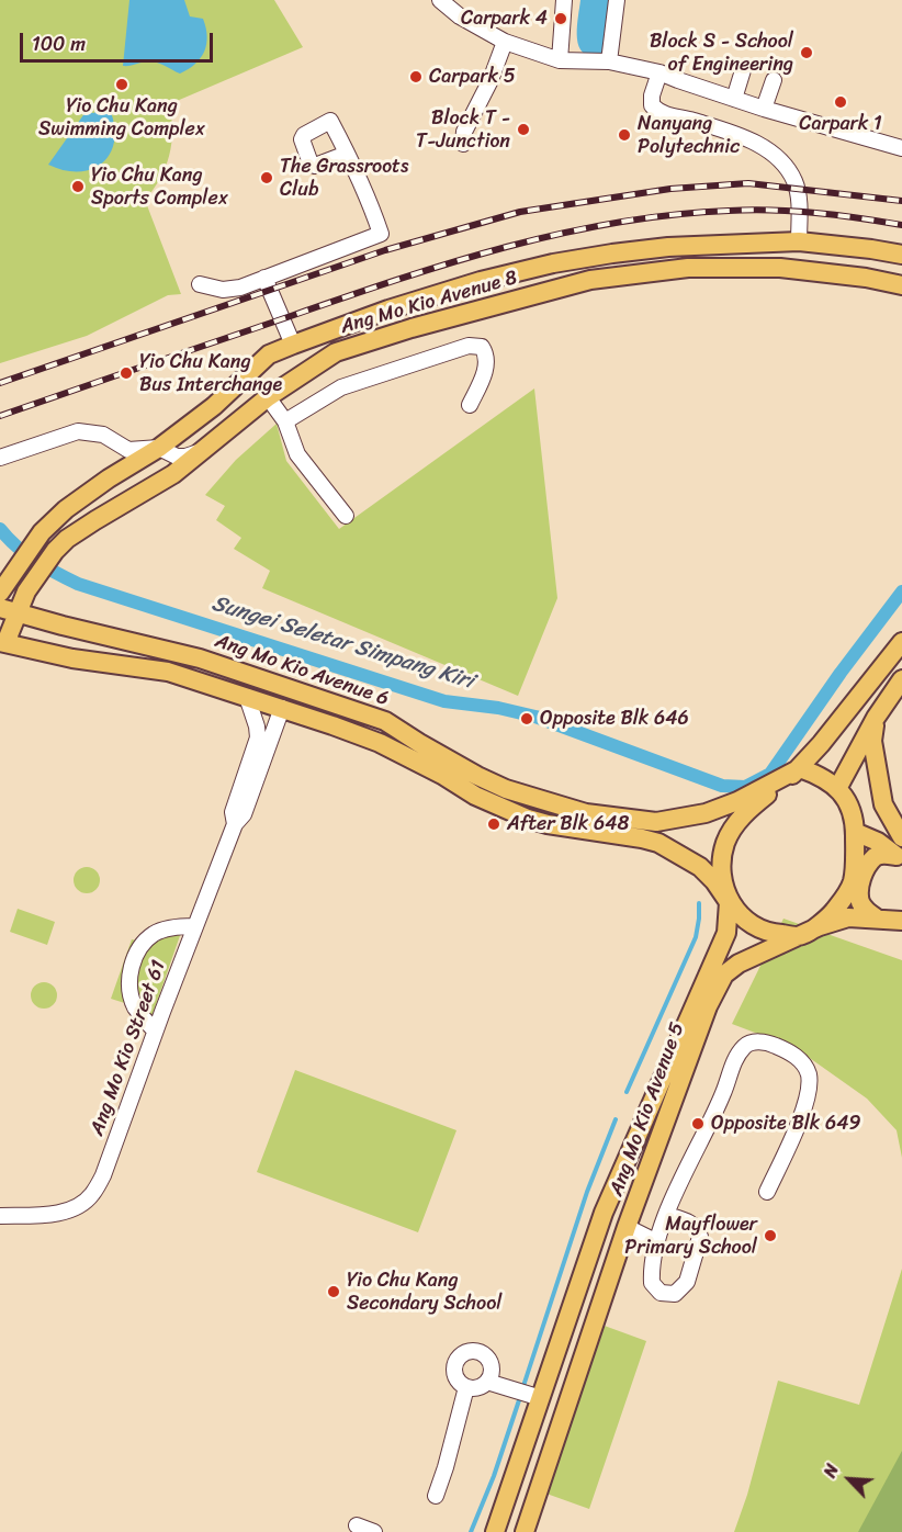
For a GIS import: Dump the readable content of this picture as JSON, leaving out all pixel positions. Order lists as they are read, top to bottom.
{
  "streets": {
    "main road": ["Ang Mo Kio Avenue 8", "Ang Mo Kio Avenue 6", "Ang Mo Kio Avenue 5"],
    "street": ["Ang Mo Kio Street 61"]
  },
  "crossings": [
    ["Ang Mo Kio Avenue 8", "Ang Mo Kio Avenue 6"],
    ["Ang Mo Kio Avenue 6", "Ang Mo Kio Avenue 5"]
  ],
  "water": ["Sungei Seletar Simpang Kiri"],
  "places": [
    "Carpark 4",
    "Block S - School of Engineering",
    "Carpark 5",
    "Yio Chu Kang Swimming Complex",
    "Carpark 1",
    "Block T - T-Junction",
    "Nanyang Polytechnic",
    "The Grassroots Club",
    "Yio Chu Kang Sports Complex",
    "Yio Chu Kang Bus Interchange",
    "Opposite Blk 646",
    "After Blk 648",
    "Opposite Blk 649",
    "Mayflower Primary School",
    "Yio Chu Kang Secondary School"
  ],
  "scale_bar": "100 m",
  "north": "top left"
}
